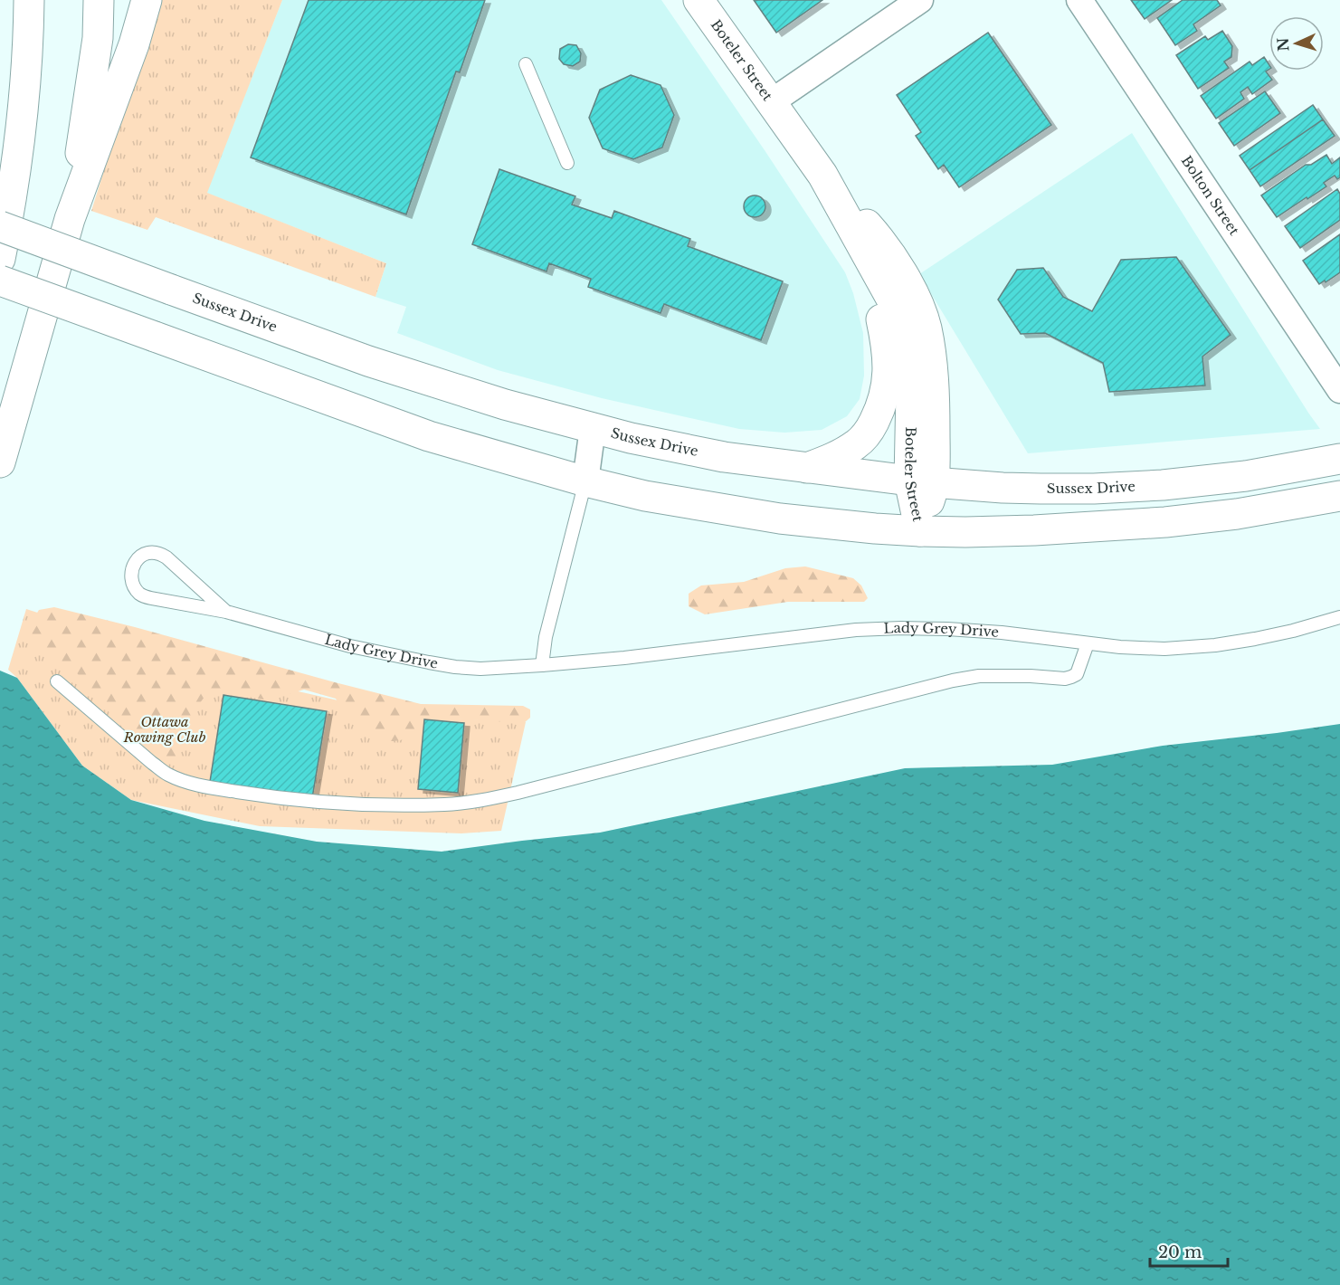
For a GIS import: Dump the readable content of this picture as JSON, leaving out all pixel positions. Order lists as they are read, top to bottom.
{
  "streets": {
    "main road": ["Boteler Street", "Sussex Drive"],
    "street": ["Bolton Street"],
    "lane": ["Lady Grey Drive"]
  },
  "crossings": [
    ["Boteler Street", "Sussex Drive"]
  ],
  "parks": ["Ottawa Rowing Club"],
  "scale_bar": "20 m",
  "north": "left"
}
